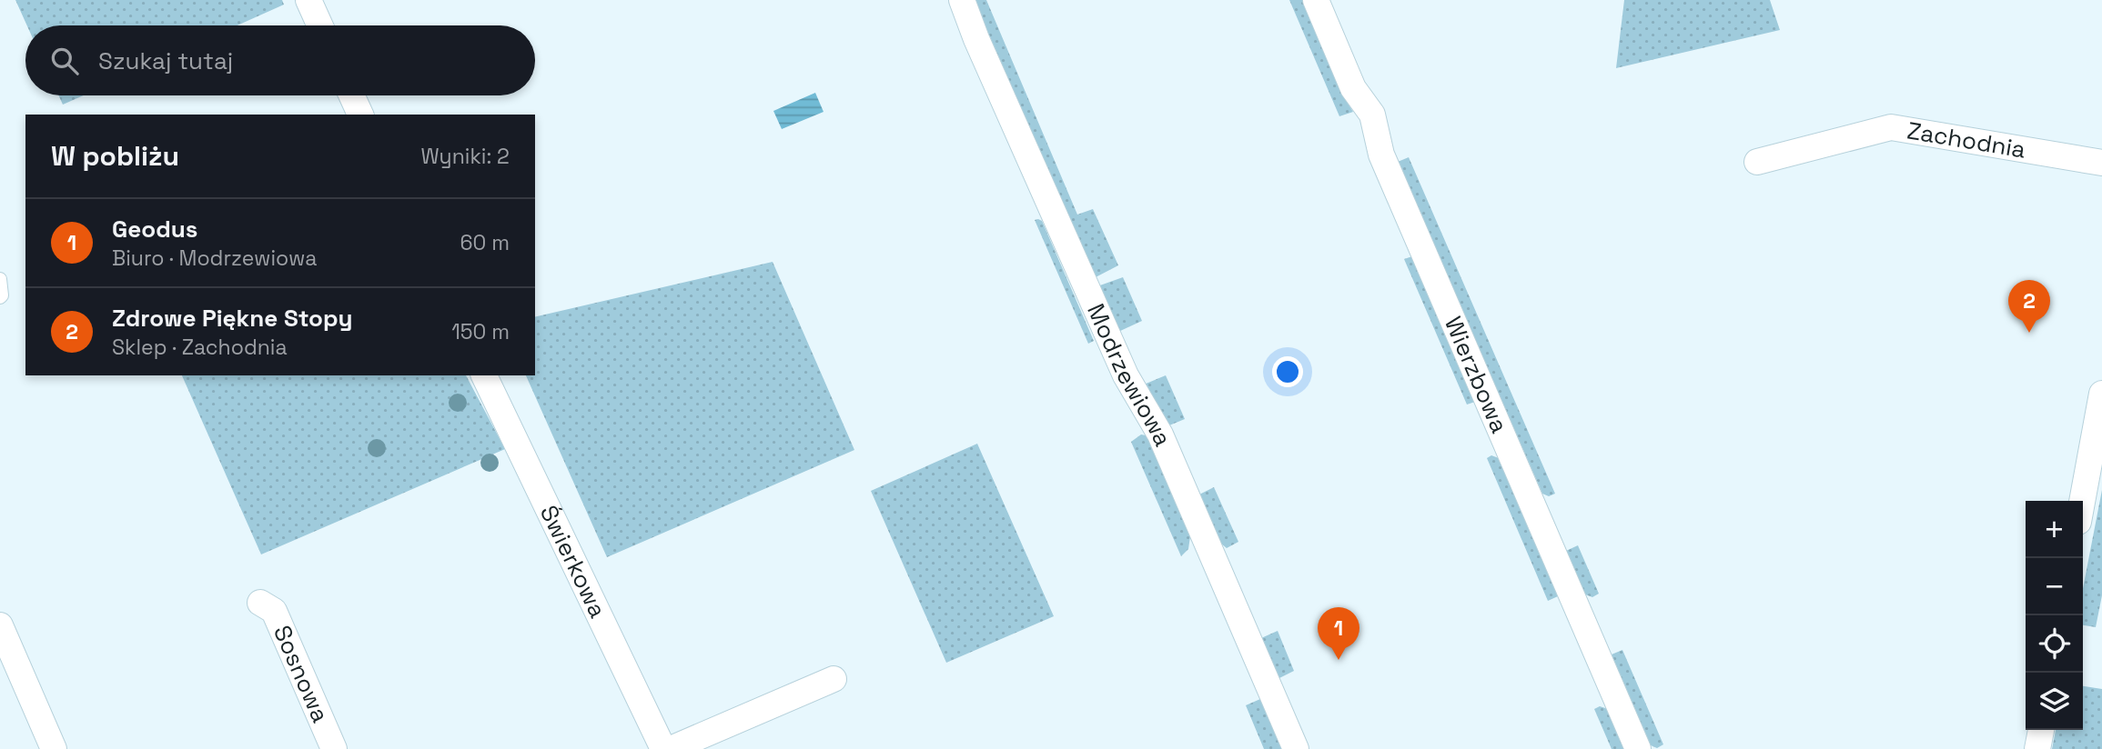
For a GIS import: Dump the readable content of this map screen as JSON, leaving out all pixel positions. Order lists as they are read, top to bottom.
{
  "streets": {
    "street": [
      "Zachodnia",
      "Modrzewiowa",
      "Wierzbowa",
      "Świerkowa",
      "Sosnowa"
    ]
  },
  "page": {
    "search": "Szukaj tutaj",
    "heading": ["W pobliżu", "Wyniki: 2"],
    "list": [
      {
        "mark": "1",
        "name": "Geodus",
        "note": "Biuro · Modrzewiowa",
        "value": "60 m"
      },
      {
        "mark": "2",
        "name": "Zdrowe Piękne Stopy",
        "note": "Sklep · Zachodnia",
        "value": "150 m"
      }
    ],
    "pins": ["2", "1"],
    "map_buttons": ["+", "−"]
  }
}
